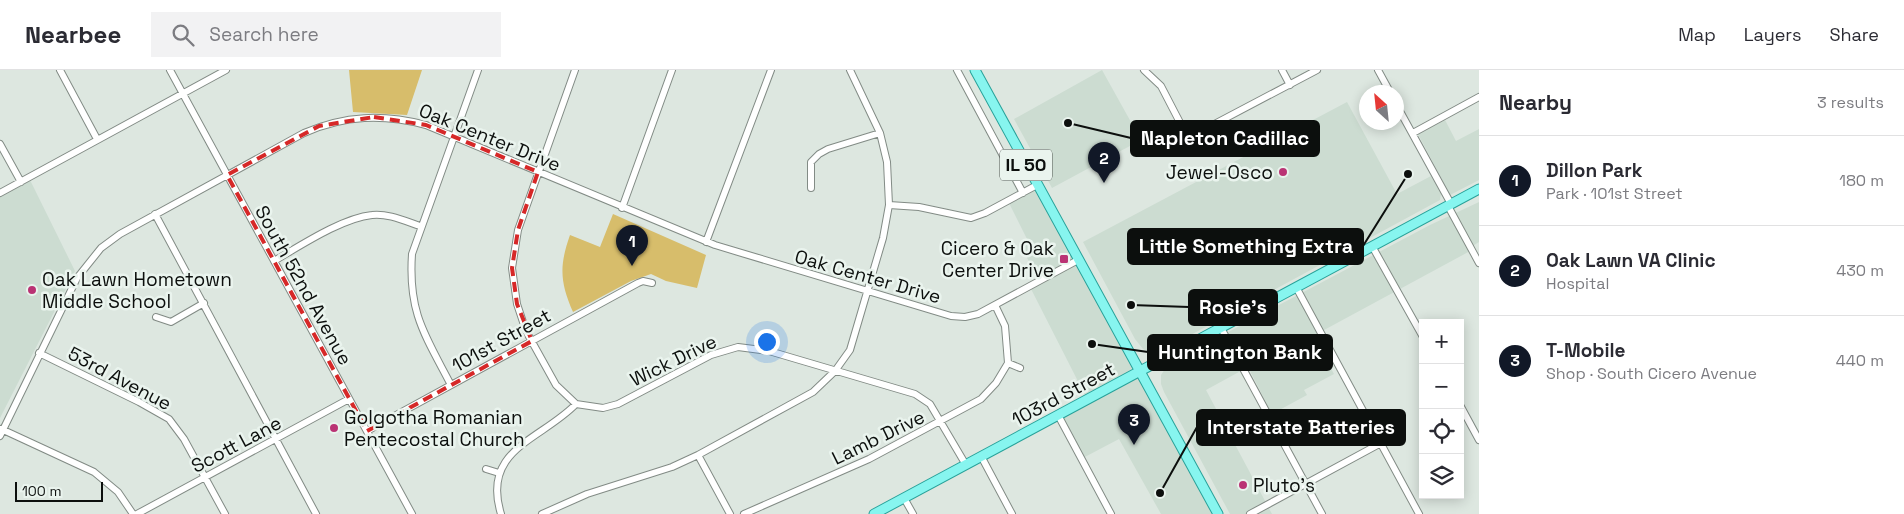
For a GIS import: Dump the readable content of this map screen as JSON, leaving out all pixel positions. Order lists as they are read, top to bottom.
{
  "streets": {
    "main road": ["IL 50", "103rd Street"],
    "street": [
      "Oak Center Drive",
      "South 52nd Avenue",
      "101st Street",
      "Wick Drive",
      "53rd Avenue",
      "Lamb Drive",
      "Scott Lane"
    ]
  },
  "crossings": [
    ["Oak Center Drive", "IL 50"],
    ["Oak Center Drive", "South 52nd Avenue"],
    ["Oak Center Drive", "53rd Avenue"],
    ["IL 50", "103rd Street"],
    ["South 52nd Avenue", "101st Street"],
    ["South 52nd Avenue", "Scott Lane"],
    ["Wick Drive", "103rd Street"],
    ["Wick Drive", "Lamb Drive"],
    ["53rd Avenue", "Scott Lane"]
  ],
  "places": {
    "other": [
      "Napleton Cadillac",
      "Jewel-Osco",
      "Little Something Extra",
      "Oak Lawn Hometown Middle School",
      "Rosie's",
      "Huntington Bank",
      "Golgotha Romanian Pentecostal Church",
      "Pluto's",
      "Interstate Batteries"
    ],
    "transit": ["Cicero & Oak Center Drive"]
  },
  "scale_bar": "100 m",
  "north": "top left",
  "page": {
    "header": "Nearbee",
    "search": "Search here",
    "nav": ["Map", "Layers", "Share"],
    "heading": ["Nearby", "3 results"],
    "list": [
      {
        "mark": "1",
        "name": "Dillon Park",
        "note": "Park · 101st Street",
        "value": "180 m"
      },
      {
        "mark": "2",
        "name": "Oak Lawn VA Clinic",
        "note": "Hospital",
        "value": "430 m"
      },
      {
        "mark": "3",
        "name": "T-Mobile",
        "note": "Shop · South Cicero Avenue",
        "value": "440 m"
      }
    ],
    "pins": ["2", "1", "3"],
    "map_buttons": ["+", "−"],
    "scale": "100 m"
  }
}
